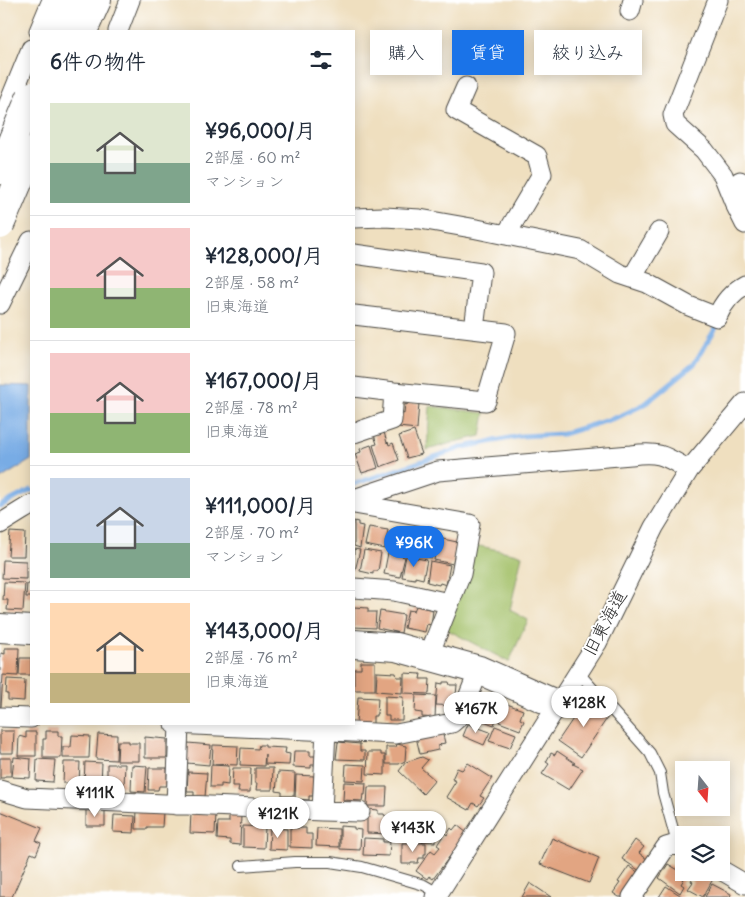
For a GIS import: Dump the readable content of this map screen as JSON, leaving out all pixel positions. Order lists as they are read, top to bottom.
{
  "streets": {
    "street": ["旧東海道"]
  },
  "north": "bottom",
  "page": {
    "chip": ["購入", "賃貸", "絞り込み"],
    "heading": "6件の物件",
    "list": [
      {
        "name": "¥96,000/月",
        "note": "2部屋 · 60 m² · マンション"
      },
      {
        "name": "¥128,000/月",
        "note": "2部屋 · 58 m² · 旧東海道"
      },
      {
        "name": "¥167,000/月",
        "note": "2部屋 · 78 m² · 旧東海道"
      },
      {
        "name": "¥111,000/月",
        "note": "2部屋 · 70 m² · マンション"
      },
      {
        "name": "¥143,000/月",
        "note": "2部屋 · 76 m² · 旧東海道"
      }
    ],
    "price": [
      "¥96K",
      "¥128K",
      "¥167K",
      "¥111K",
      "¥121K",
      "¥143K"
    ]
  }
}
